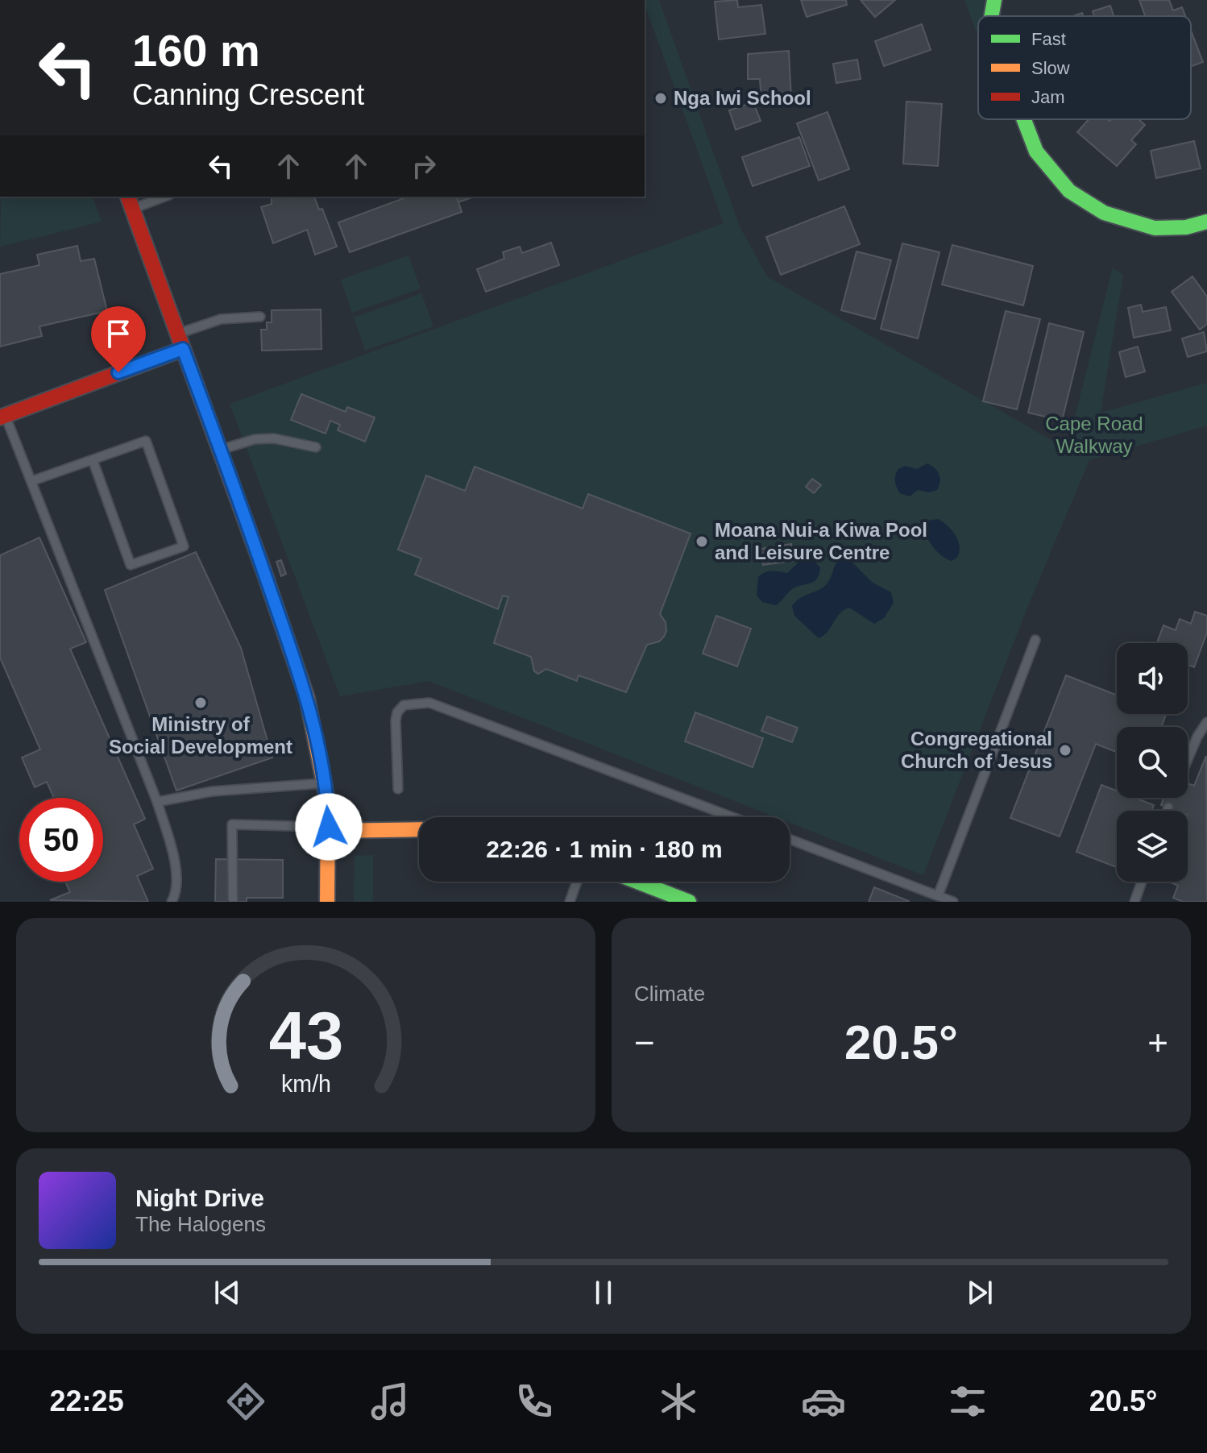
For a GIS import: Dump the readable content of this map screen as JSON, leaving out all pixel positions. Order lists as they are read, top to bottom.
{
  "parks": ["Cape Road Walkway"],
  "places": [
    "Nga Iwi School",
    "Moana Nui-a Kiwa Pool and Leisure Centre",
    "Ministry of Social Development",
    "Congregational Church of Jesus"
  ],
  "legend": ["Fast", "Slow", "Jam"],
  "page": {
    "turn": ["160 m", "Canning Crescent"],
    "limit": "50",
    "trip": "22:26 · 1 min · 180 m",
    "tile": "Climate",
    "heat": ["−", "20.5°", "+"],
    "song": ["Night Drive", "The Halogens"],
    "tabs": ["22:25", "20.5°"],
    "gauge": ["43", "km/h"]
  }
}
